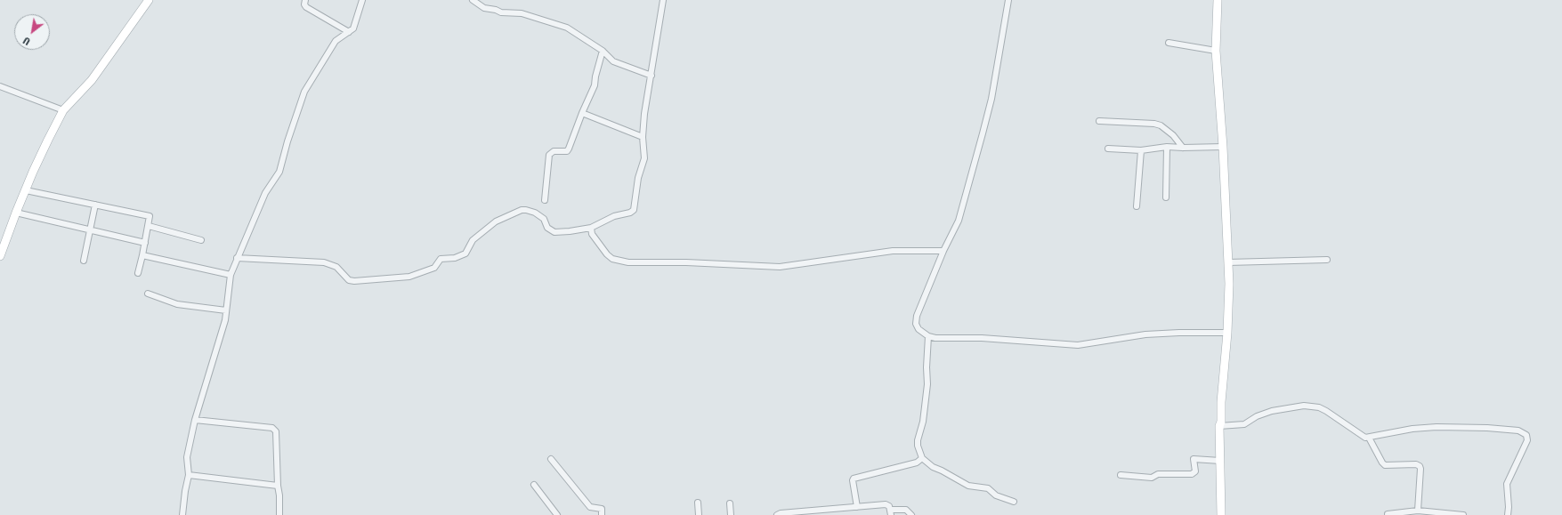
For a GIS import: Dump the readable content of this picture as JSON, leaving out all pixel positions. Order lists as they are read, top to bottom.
{
  "north": "bottom left"
}
